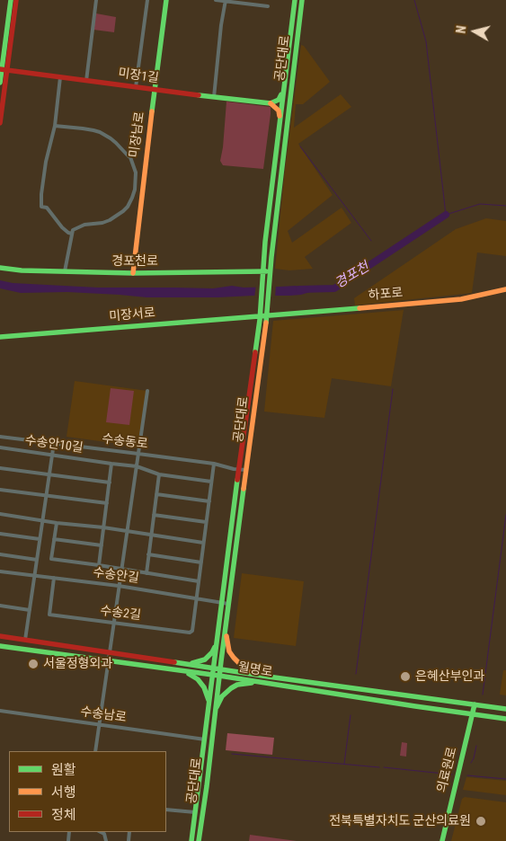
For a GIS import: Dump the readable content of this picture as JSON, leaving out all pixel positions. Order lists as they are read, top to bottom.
{
  "streets": {
    "street": [
      "공단대로",
      "미장1길",
      "미장남로",
      "경포천로",
      "하포로",
      "미장서로",
      "수송동로",
      "수송안10길",
      "수송안길",
      "수송2길",
      "월명로",
      "수송남로",
      "의료원로"
    ]
  },
  "crossings": [
    ["공단대로", "경포천로"],
    ["공단대로", "하포로"],
    ["공단대로", "미장서로"],
    ["공단대로", "수송동로"],
    ["공단대로", "수송안길"],
    ["공단대로", "월명로"],
    ["공단대로", "수송남로"],
    ["미장1길", "미장남로"],
    ["미장남로", "경포천로"],
    ["하포로", "미장서로"],
    ["수송안길", "수송2길"],
    ["월명로", "의료원로"]
  ],
  "water": ["경포천"],
  "places": ["서울정형외과", "은혜산부인과", "전북특별자치도 군산의료원"],
  "legend": ["원활", "서행", "정체"],
  "north": "left"
}
